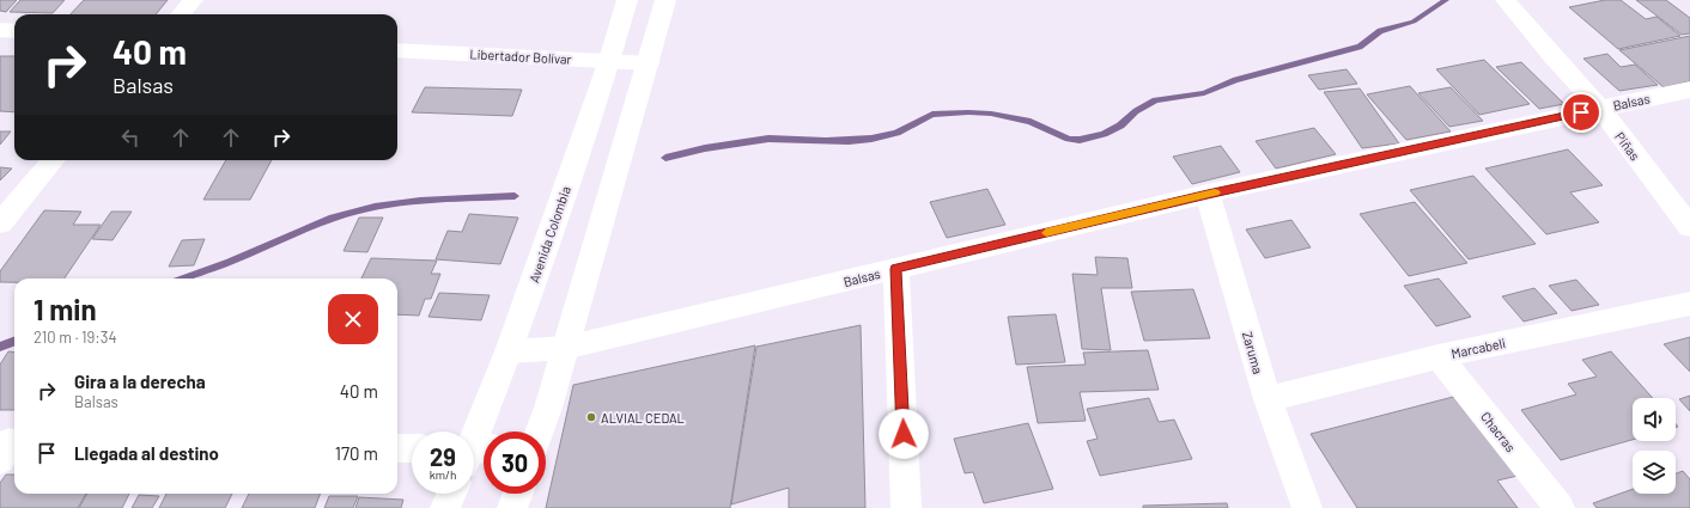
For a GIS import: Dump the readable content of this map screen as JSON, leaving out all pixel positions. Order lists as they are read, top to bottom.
{
  "streets": {
    "street": [
      "Libertador Bolívar",
      "Balsas",
      "Piñas",
      "Avenida Colombia",
      "Marcabeli",
      "Zaruma",
      "Chacras"
    ]
  },
  "crossings": [
    ["Libertador Bolívar", "Avenida Colombia"],
    ["Balsas", "Piñas"],
    ["Balsas", "Avenida Colombia"],
    ["Balsas", "Zaruma"],
    ["Marcabeli", "Zaruma"],
    ["Marcabeli", "Chacras"]
  ],
  "places": ["ALVIAL CEDAL"],
  "page": {
    "turn": ["40 m", "Balsas"],
    "heading": ["1 min", "210 m · 19:34"],
    "list": [
      {
        "name": "Gira a la derecha",
        "note": "Balsas",
        "value": "40 m"
      },
      {
        "name": "Llegada al destino",
        "value": "170 m"
      }
    ],
    "speed": "29 km/h",
    "limit": "30"
  }
}
